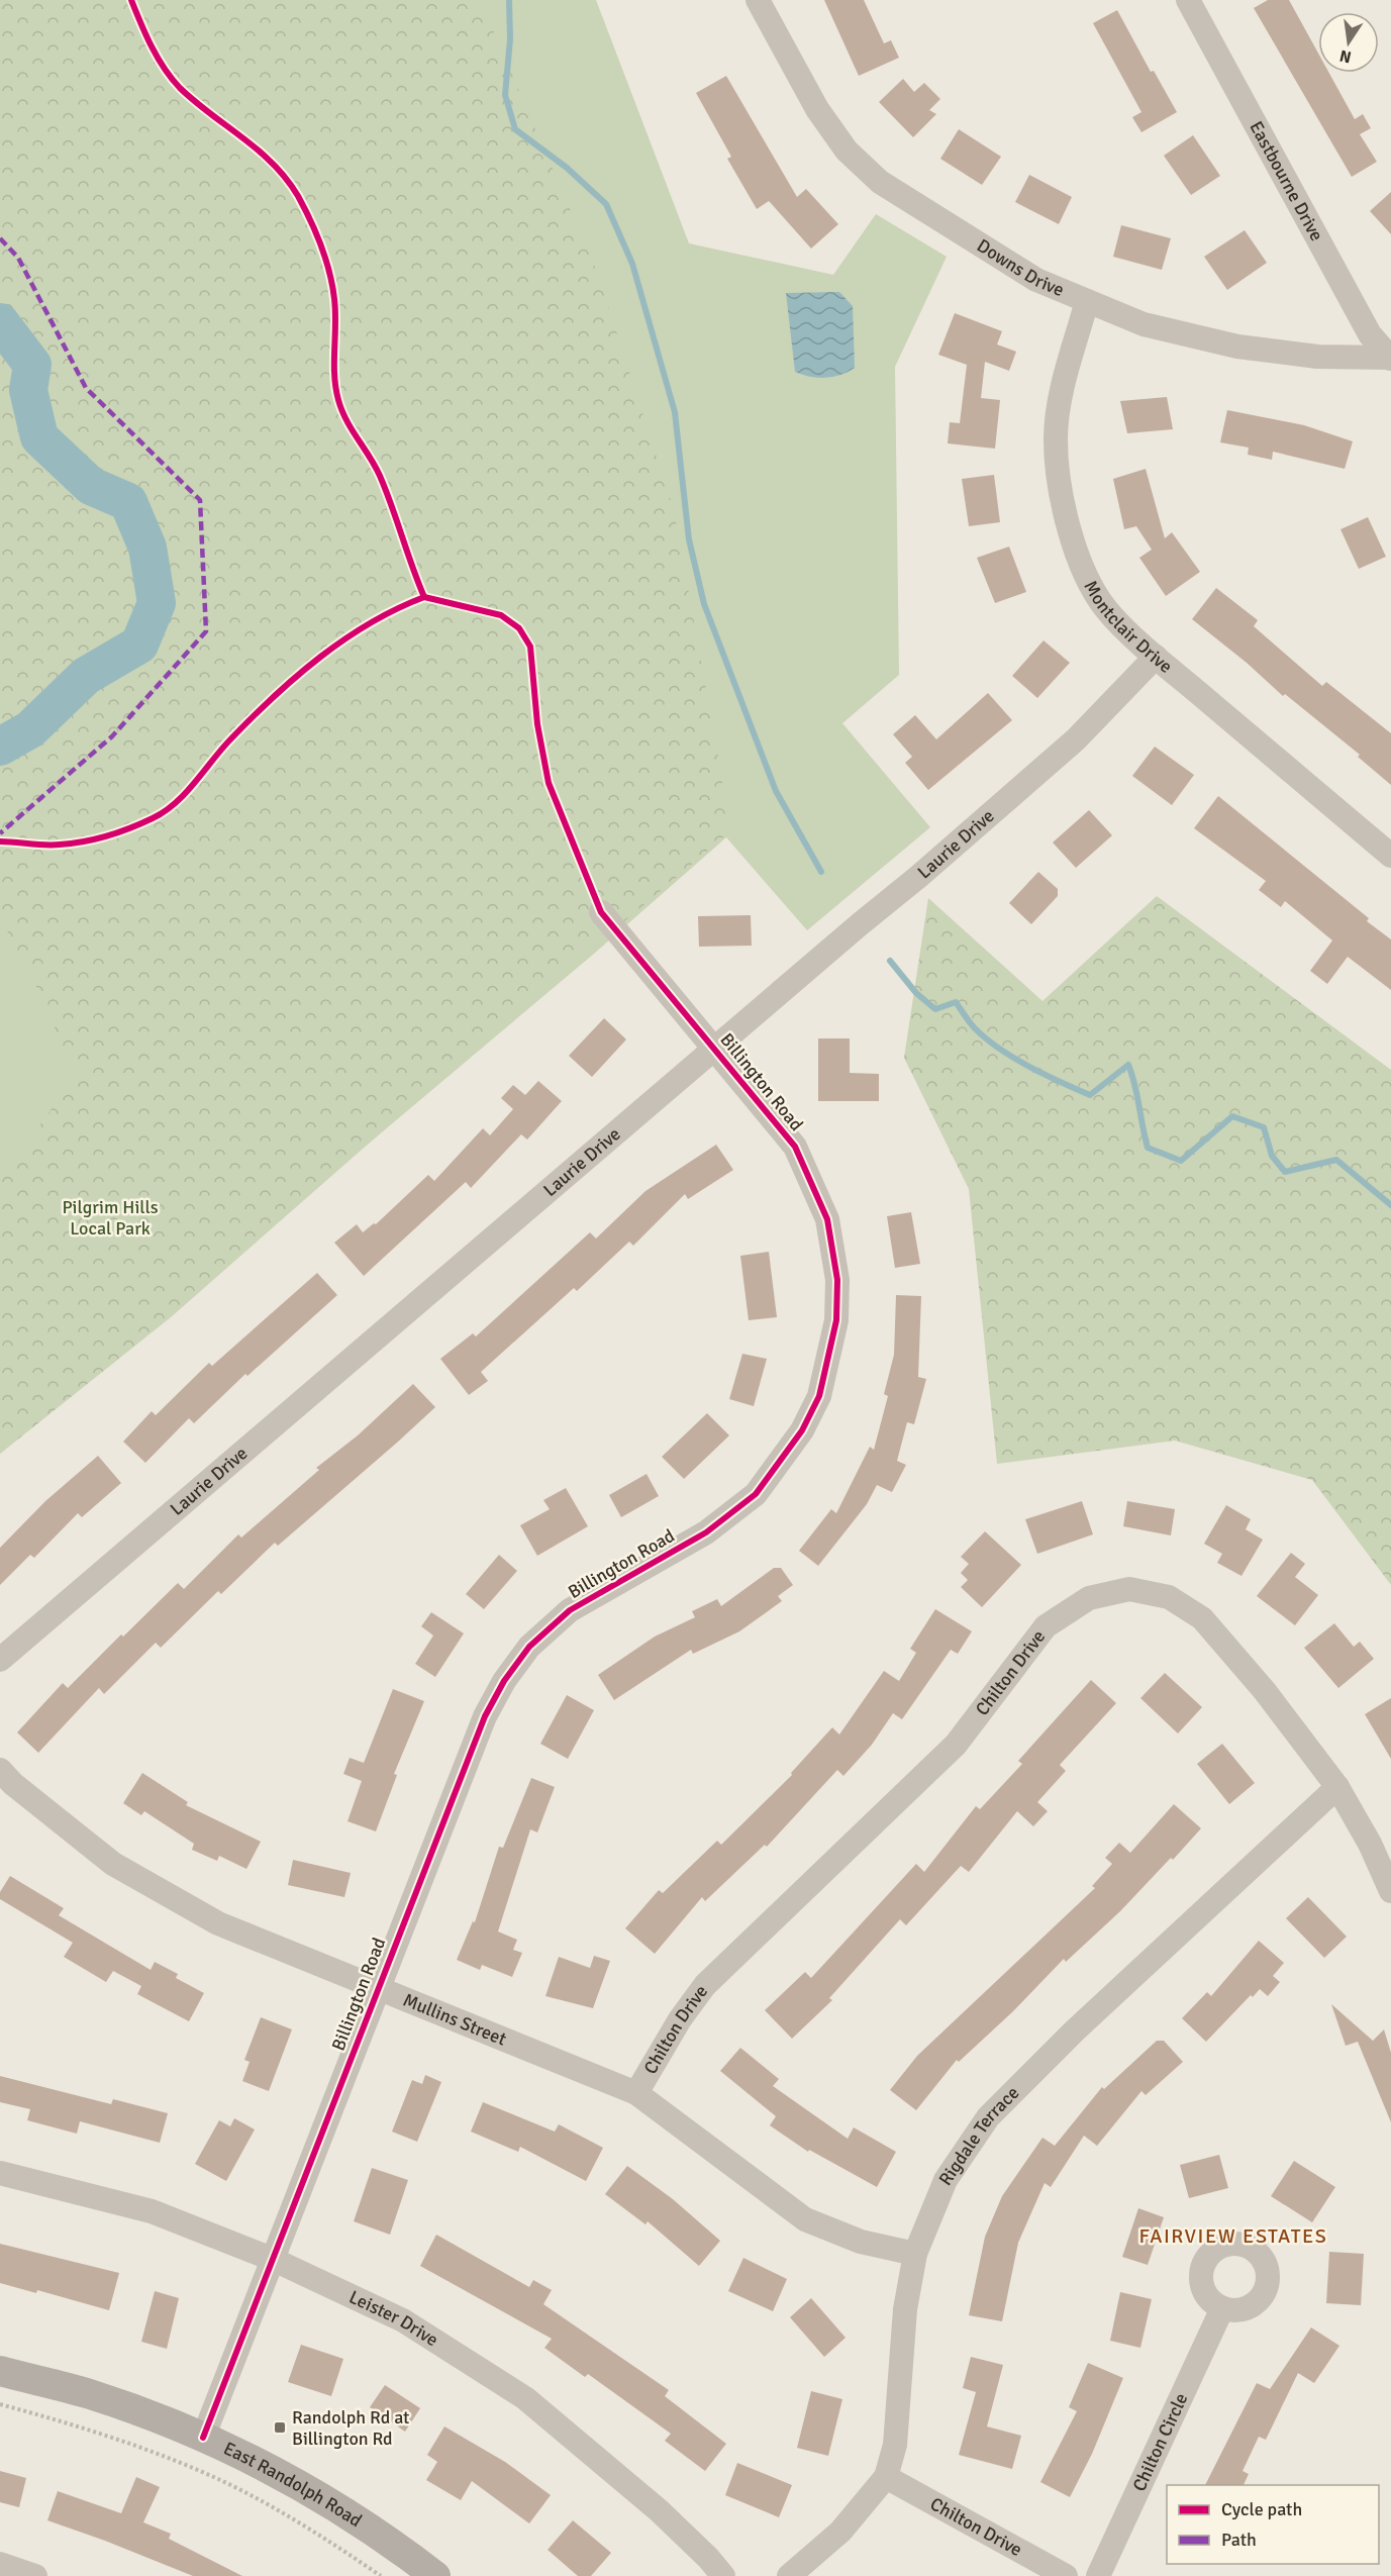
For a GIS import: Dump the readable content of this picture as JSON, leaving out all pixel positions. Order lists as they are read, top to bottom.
{
  "streets": {
    "main road": ["East Randolph Road"],
    "street": [
      "Eastbourne Drive",
      "Downs Drive",
      "Montclair Drive",
      "Laurie Drive",
      "Billington Road",
      "Chilton Drive",
      "Mullins Street",
      "Rigdale Terrace",
      "Leister Drive",
      "Chilton Circle"
    ]
  },
  "crossings": [
    ["Eastbourne Drive", "Downs Drive"],
    ["Downs Drive", "Montclair Drive"],
    ["Montclair Drive", "Laurie Drive"],
    ["Laurie Drive", "Billington Road"],
    ["Billington Road", "Mullins Street"],
    ["Billington Road", "Leister Drive"],
    ["Billington Road", "East Randolph Road"],
    ["Chilton Drive", "Mullins Street"],
    ["Chilton Drive", "Rigdale Terrace"],
    ["Mullins Street", "Rigdale Terrace"]
  ],
  "districts": ["FAIRVIEW ESTATES"],
  "parks": ["Pilgrim Hills Local Park"],
  "places": {
    "transit": ["Randolph Rd at Billington Rd"]
  },
  "legend": ["Cycle path", "Path"],
  "north": "bottom"
}
